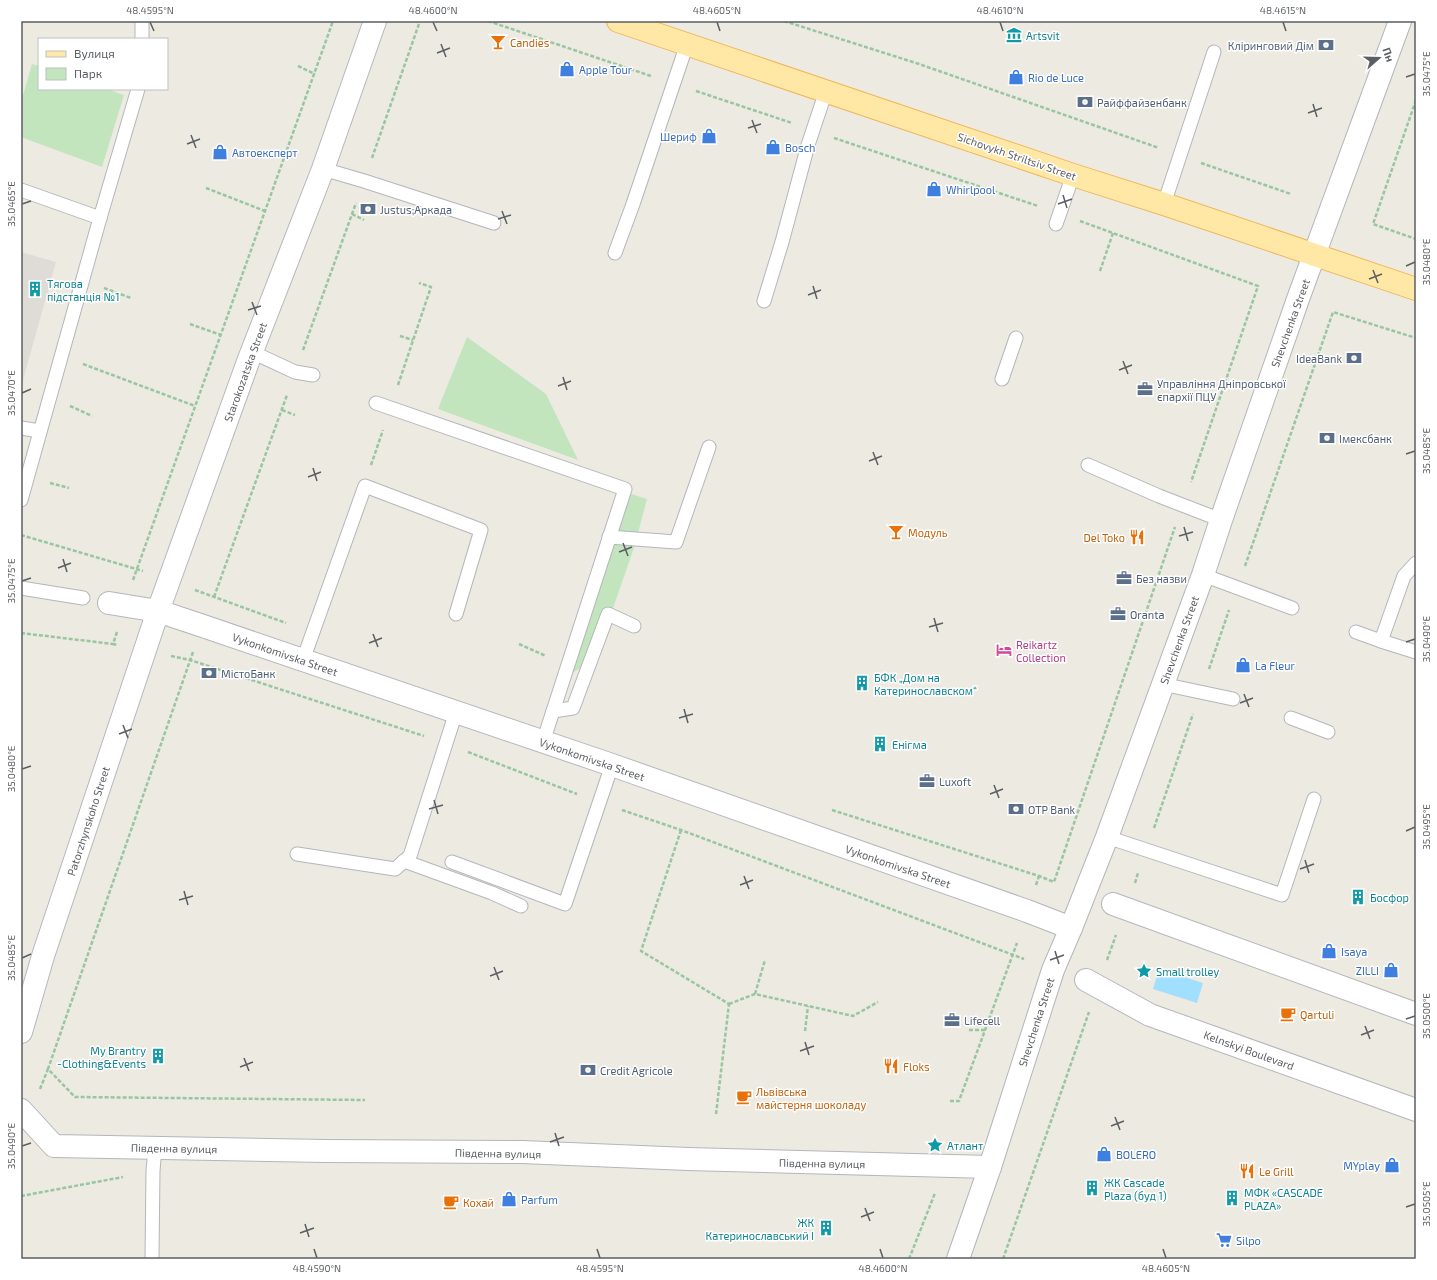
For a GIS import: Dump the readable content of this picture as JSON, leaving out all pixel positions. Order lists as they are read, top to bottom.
{
  "streets": {
    "main road": ["Sichovykh Striltsiv Street"],
    "street": [
      "Shevchenka Street",
      "Starokozatska Street",
      "Vykonkomivska Street",
      "Patorzhynskoho Street",
      "Kelnskyi Boulevard",
      "Південна вулиця"
    ]
  },
  "crossings": [
    ["Sichovykh Striltsiv Street", "Shevchenka Street"],
    ["Shevchenka Street", "Vykonkomivska Street"],
    ["Shevchenka Street", "Південна вулиця"],
    ["Starokozatska Street", "Vykonkomivska Street"],
    ["Starokozatska Street", "Patorzhynskoho Street"],
    ["Vykonkomivska Street", "Patorzhynskoho Street"]
  ],
  "places": {
    "museum": ["Artsvit"],
    "bar": ["Candies", "Модуль"],
    "bank": [
      "Кліринговий Дім",
      "Райффайзенбанк",
      "Justus;Аркада",
      "IdeaBank",
      "Імексбанк",
      "МістоБанк",
      "OTP Bank",
      "Credit Agricole"
    ],
    "shop": [
      "Apple Tour",
      "Rio de Luce",
      "Шериф",
      "Bosch",
      "Автоексперт",
      "Whirlpool",
      "La Fleur",
      "Isaya",
      "ZILLI",
      "BOLERO",
      "MYplay",
      "Parfum"
    ],
    "building": [
      "Тягова підстанція №1",
      "БФК „Дом на Катеринославском“",
      "Енігма",
      "Босфор",
      "My Brantry -Clothing&Events",
      "ЖК Cascade Plaza (буд 1)",
      "МФК «CASCADE PLAZA»",
      "ЖК Катеринославський I"
    ],
    "office": [
      "Управління Дніпровської єпархії ПЦУ",
      "Без назви",
      "Oranta",
      "Luxoft",
      "Lifecell"
    ],
    "restaurant": ["Del Toko", "Floks", "Le Grill"],
    "hotel": ["Reikartz Collection"],
    "place": ["Small trolley", "Атлант"],
    "cafe": ["Qartuli", "Львівська майстерня шоколаду", "Кохай"],
    "supermarket": ["Silpo"]
  },
  "legend": ["Вулиця", "Парк"],
  "north": "right",
  "coordinates": [
    "48.4595°N",
    "48.4600°N",
    "48.4605°N",
    "48.4610°N",
    "48.4615°N",
    "35.0475°E",
    "35.0465°E",
    "35.0480°E",
    "35.0470°E",
    "35.0485°E",
    "35.0490°E",
    "35.0495°E",
    "35.0500°E",
    "35.0505°E",
    "48.4590°N"
  ]
}
